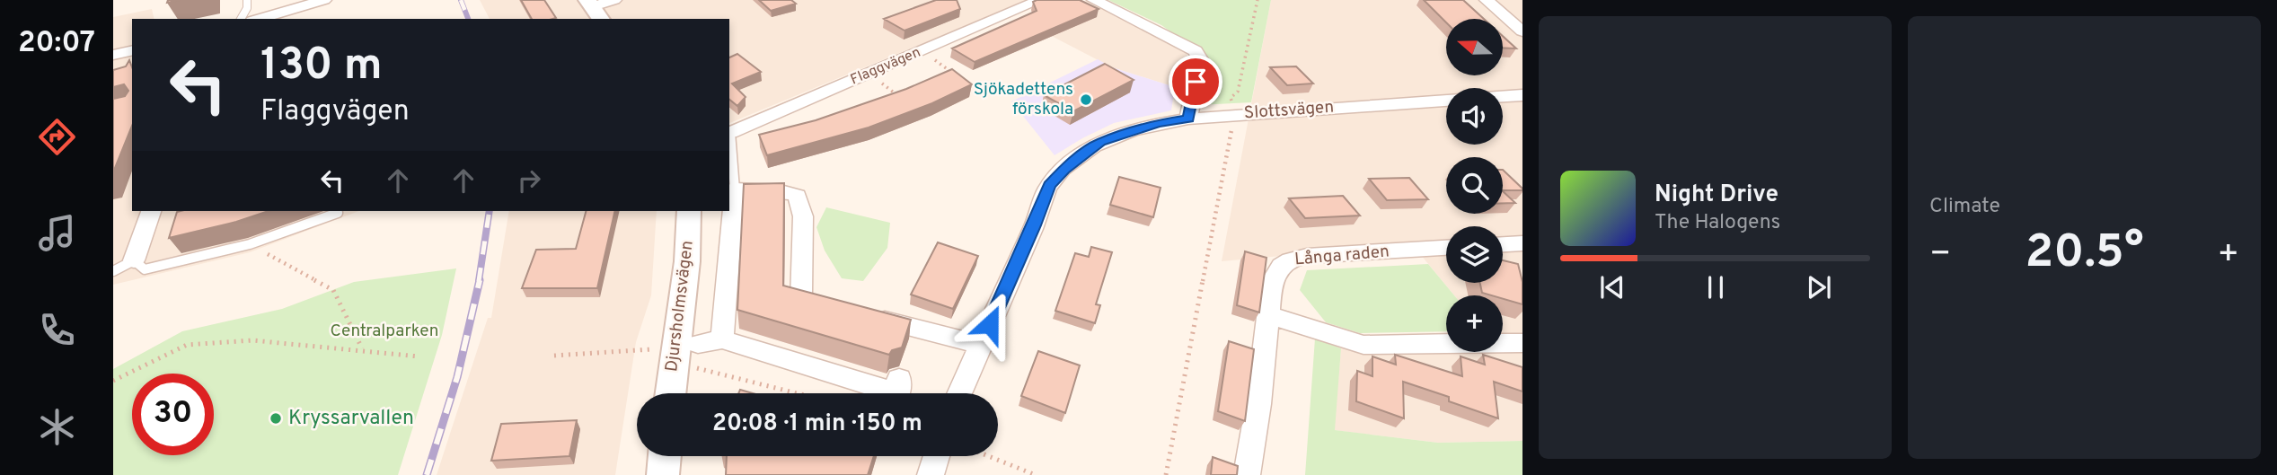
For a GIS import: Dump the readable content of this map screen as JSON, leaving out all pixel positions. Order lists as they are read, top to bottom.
{
  "streets": {
    "street": [
      "Flaggvägen",
      "Slottsvägen",
      "Långa raden",
      "Djursholmsvägen"
    ]
  },
  "parks": ["Centralparken"],
  "places": ["Sjökadettens förskola", "Kryssarvallen"],
  "north": "left",
  "page": {
    "tabs": "20:07",
    "tile": "Climate",
    "map_buttons": "+",
    "turn": ["130 m", "Flaggvägen"],
    "song": ["Night Drive", "The Halogens"],
    "heat": ["−", "20.5°", "+"],
    "limit": "30",
    "trip": "20:08 · 1 min · 150 m"
  }
}
